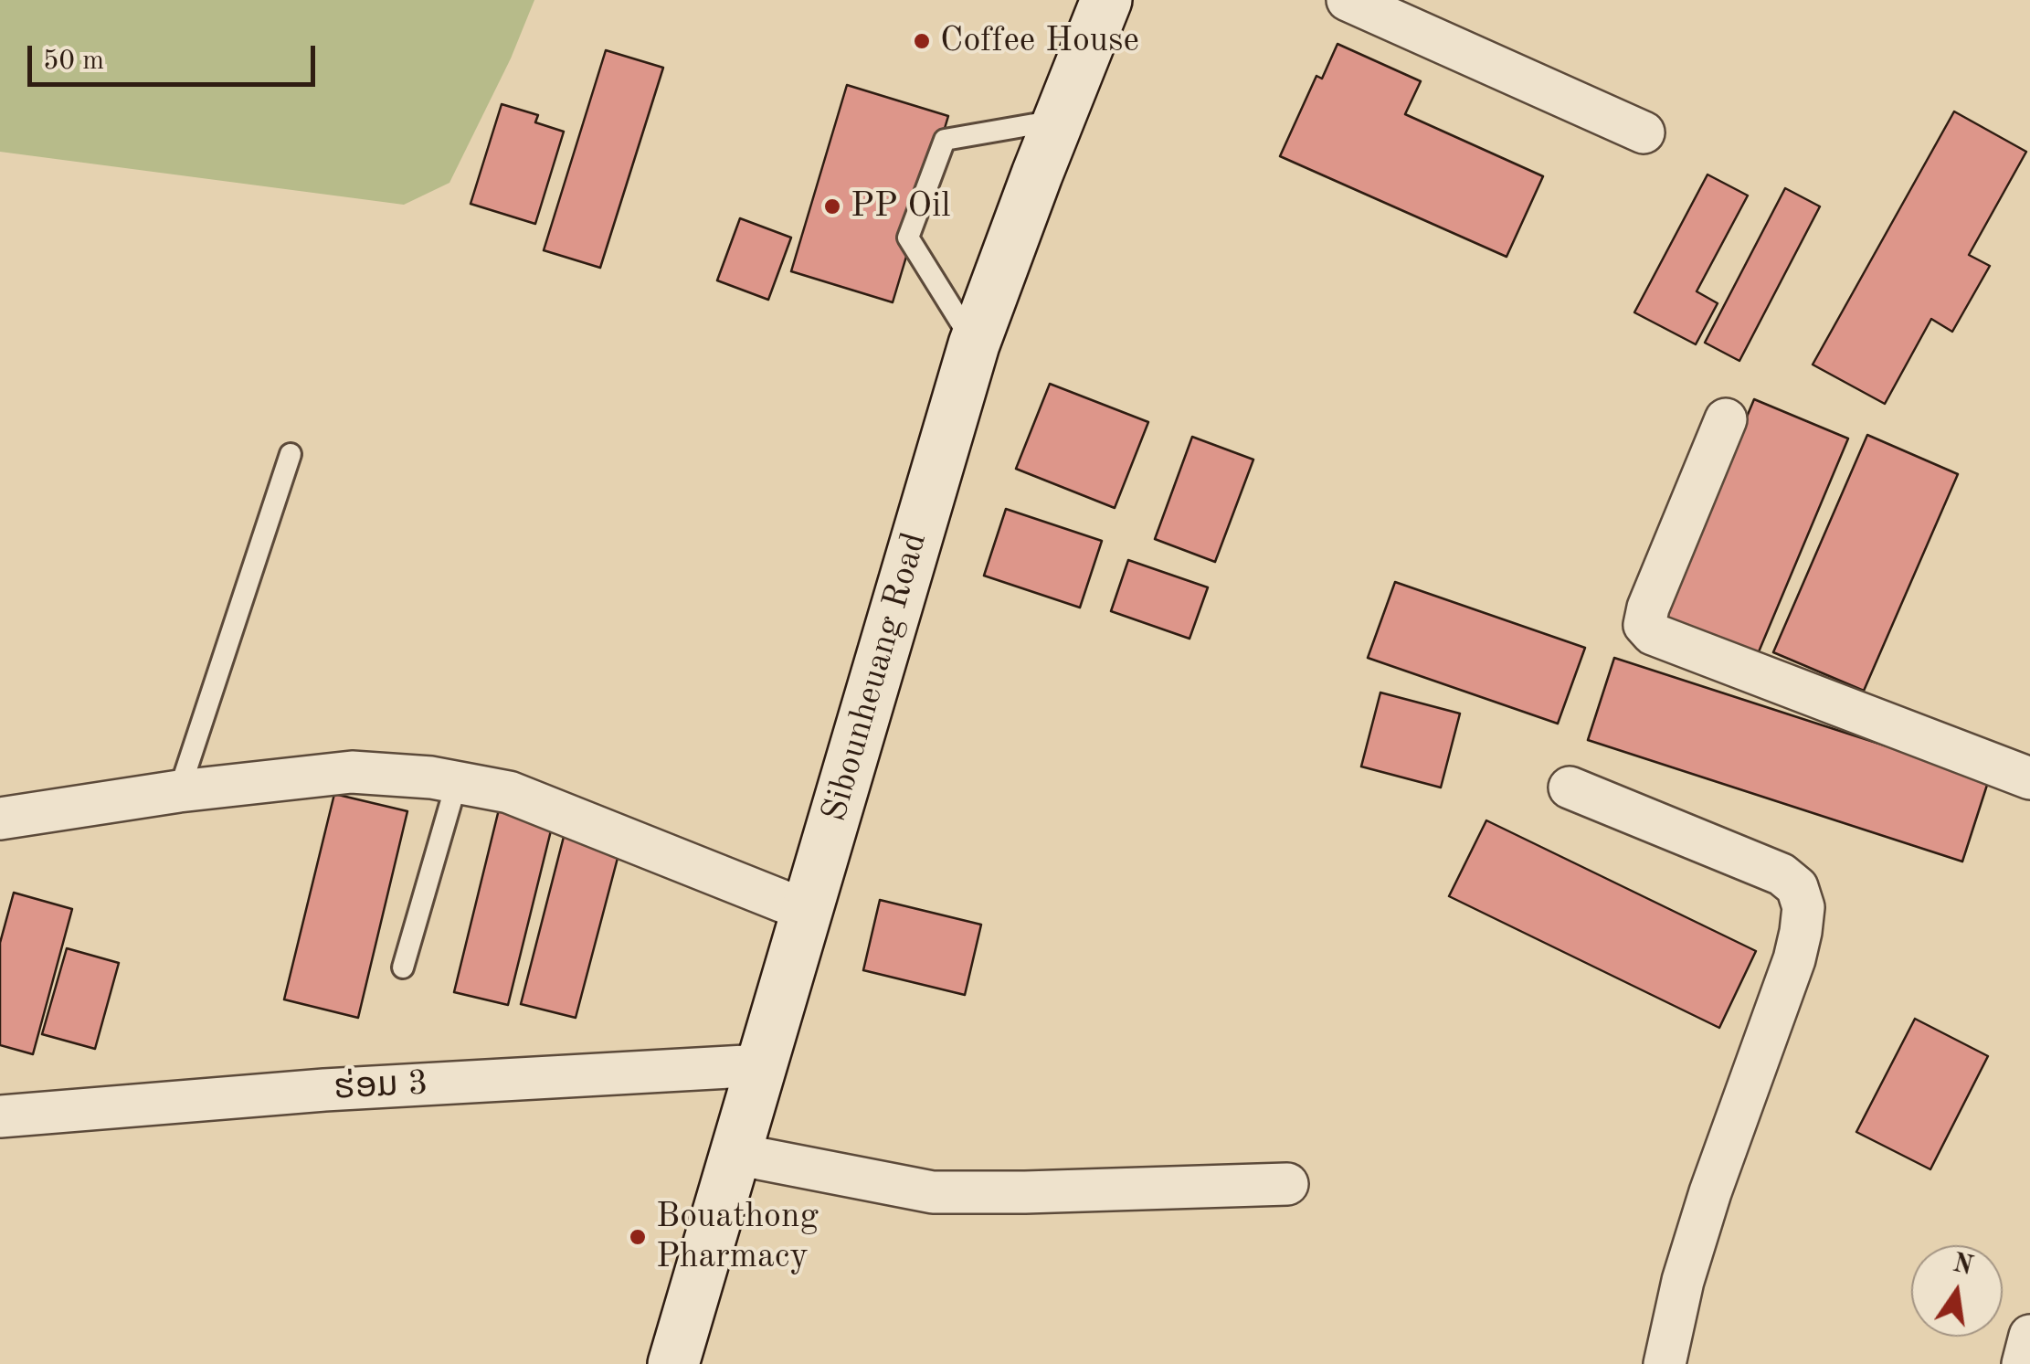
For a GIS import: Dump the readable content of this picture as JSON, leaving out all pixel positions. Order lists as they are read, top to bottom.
{
  "streets": {
    "street": ["Sibounheuang Road", "ຮ່ອມ 3"]
  },
  "crossings": [
    ["Sibounheuang Road", "ຮ່ອມ 3"]
  ],
  "places": ["Coffee House", "PP Oil", "Bouathong Pharmacy"],
  "scale_bar": "50 m",
  "north": "top"
}
